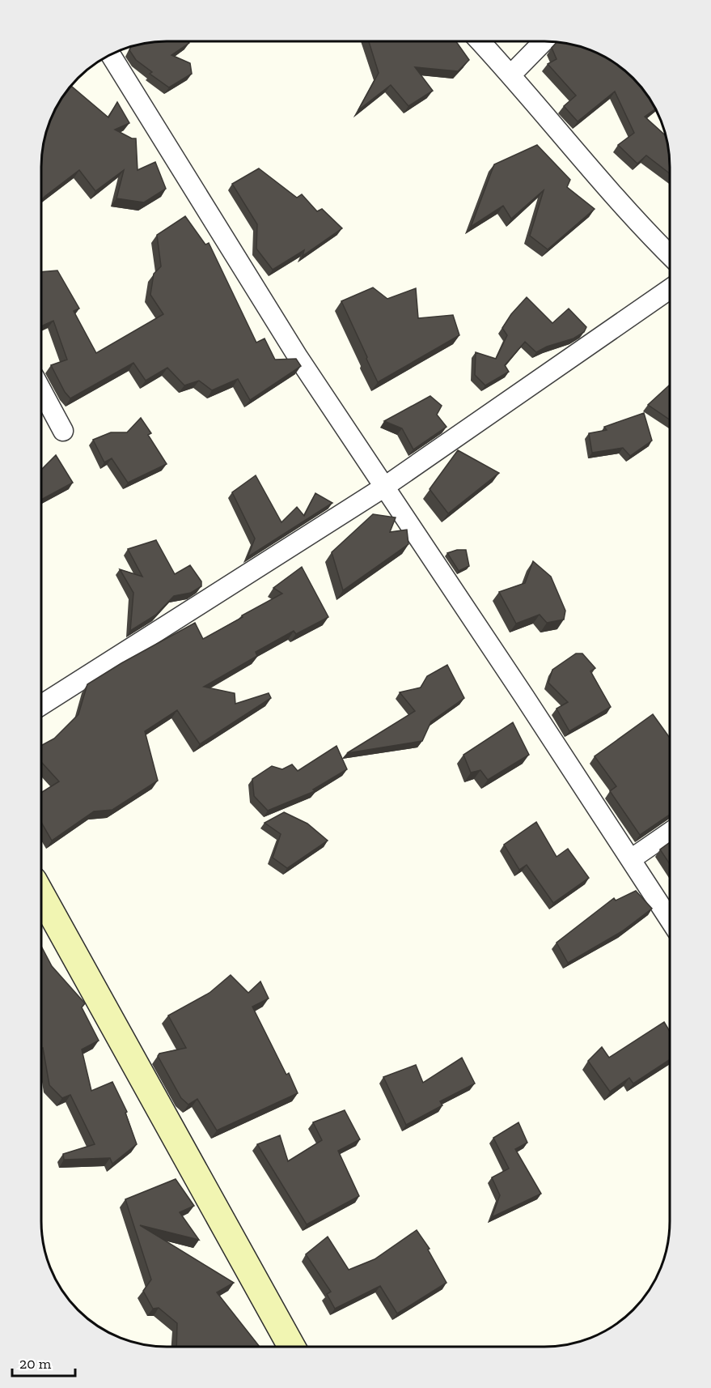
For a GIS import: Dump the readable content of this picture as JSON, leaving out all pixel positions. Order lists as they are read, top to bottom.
{
  "scale_bar": "20 m"
}
